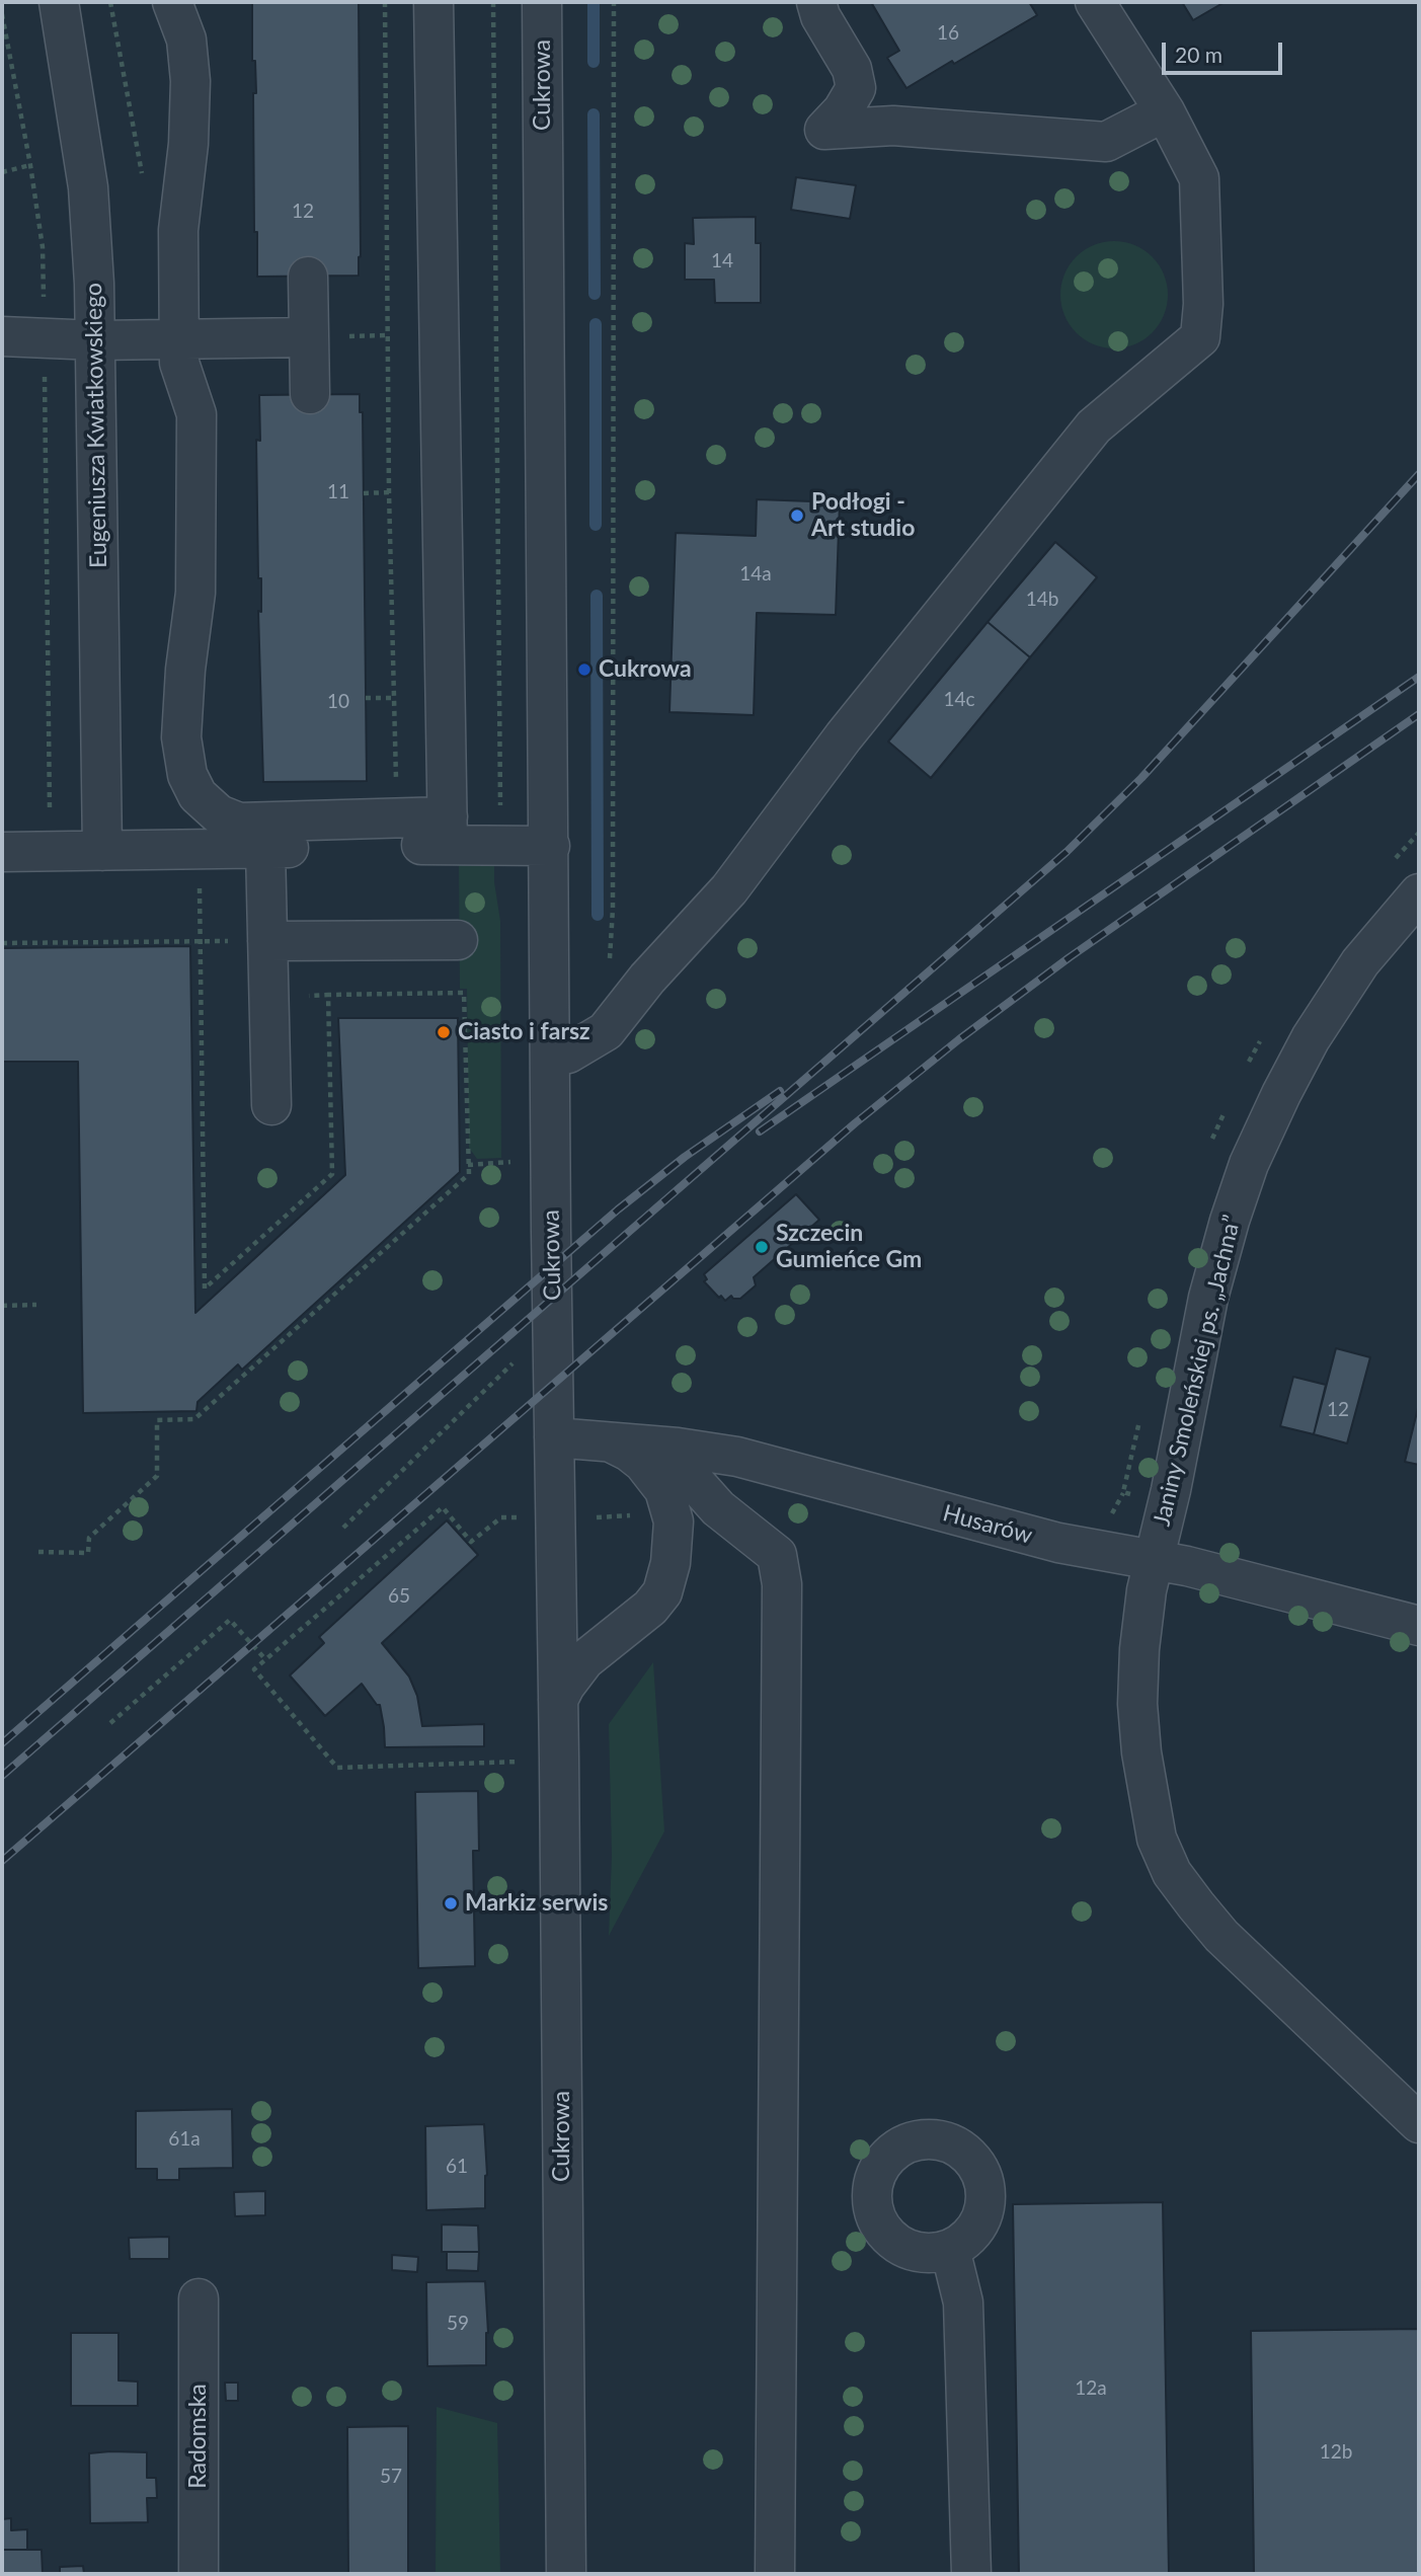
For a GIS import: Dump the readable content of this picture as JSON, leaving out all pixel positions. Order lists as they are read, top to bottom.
{
  "streets": {
    "street": [
      "Cukrowa",
      "Eugeniusza Kwiatkowskiego",
      "Janiny Smoleńskiej ps. „Jachna”",
      "Husarów",
      "Radomska"
    ]
  },
  "crossings": [
    ["Cukrowa", "Husarów"],
    ["Janiny Smoleńskiej ps. „Jachna”", "Husarów"]
  ],
  "places": [
    "Podłogi - Art studio",
    "Cukrowa",
    "Ciasto i farsz",
    "Szczecin Gumieńce Gm",
    "Markiz serwis"
  ],
  "house_numbers": [
    "16",
    "12",
    "14",
    "11",
    "14a",
    "14b",
    "14c",
    "10",
    "12",
    "65",
    "61a",
    "61",
    "59",
    "12a",
    "12b",
    "57"
  ],
  "scale_bar": "20 m"
}
